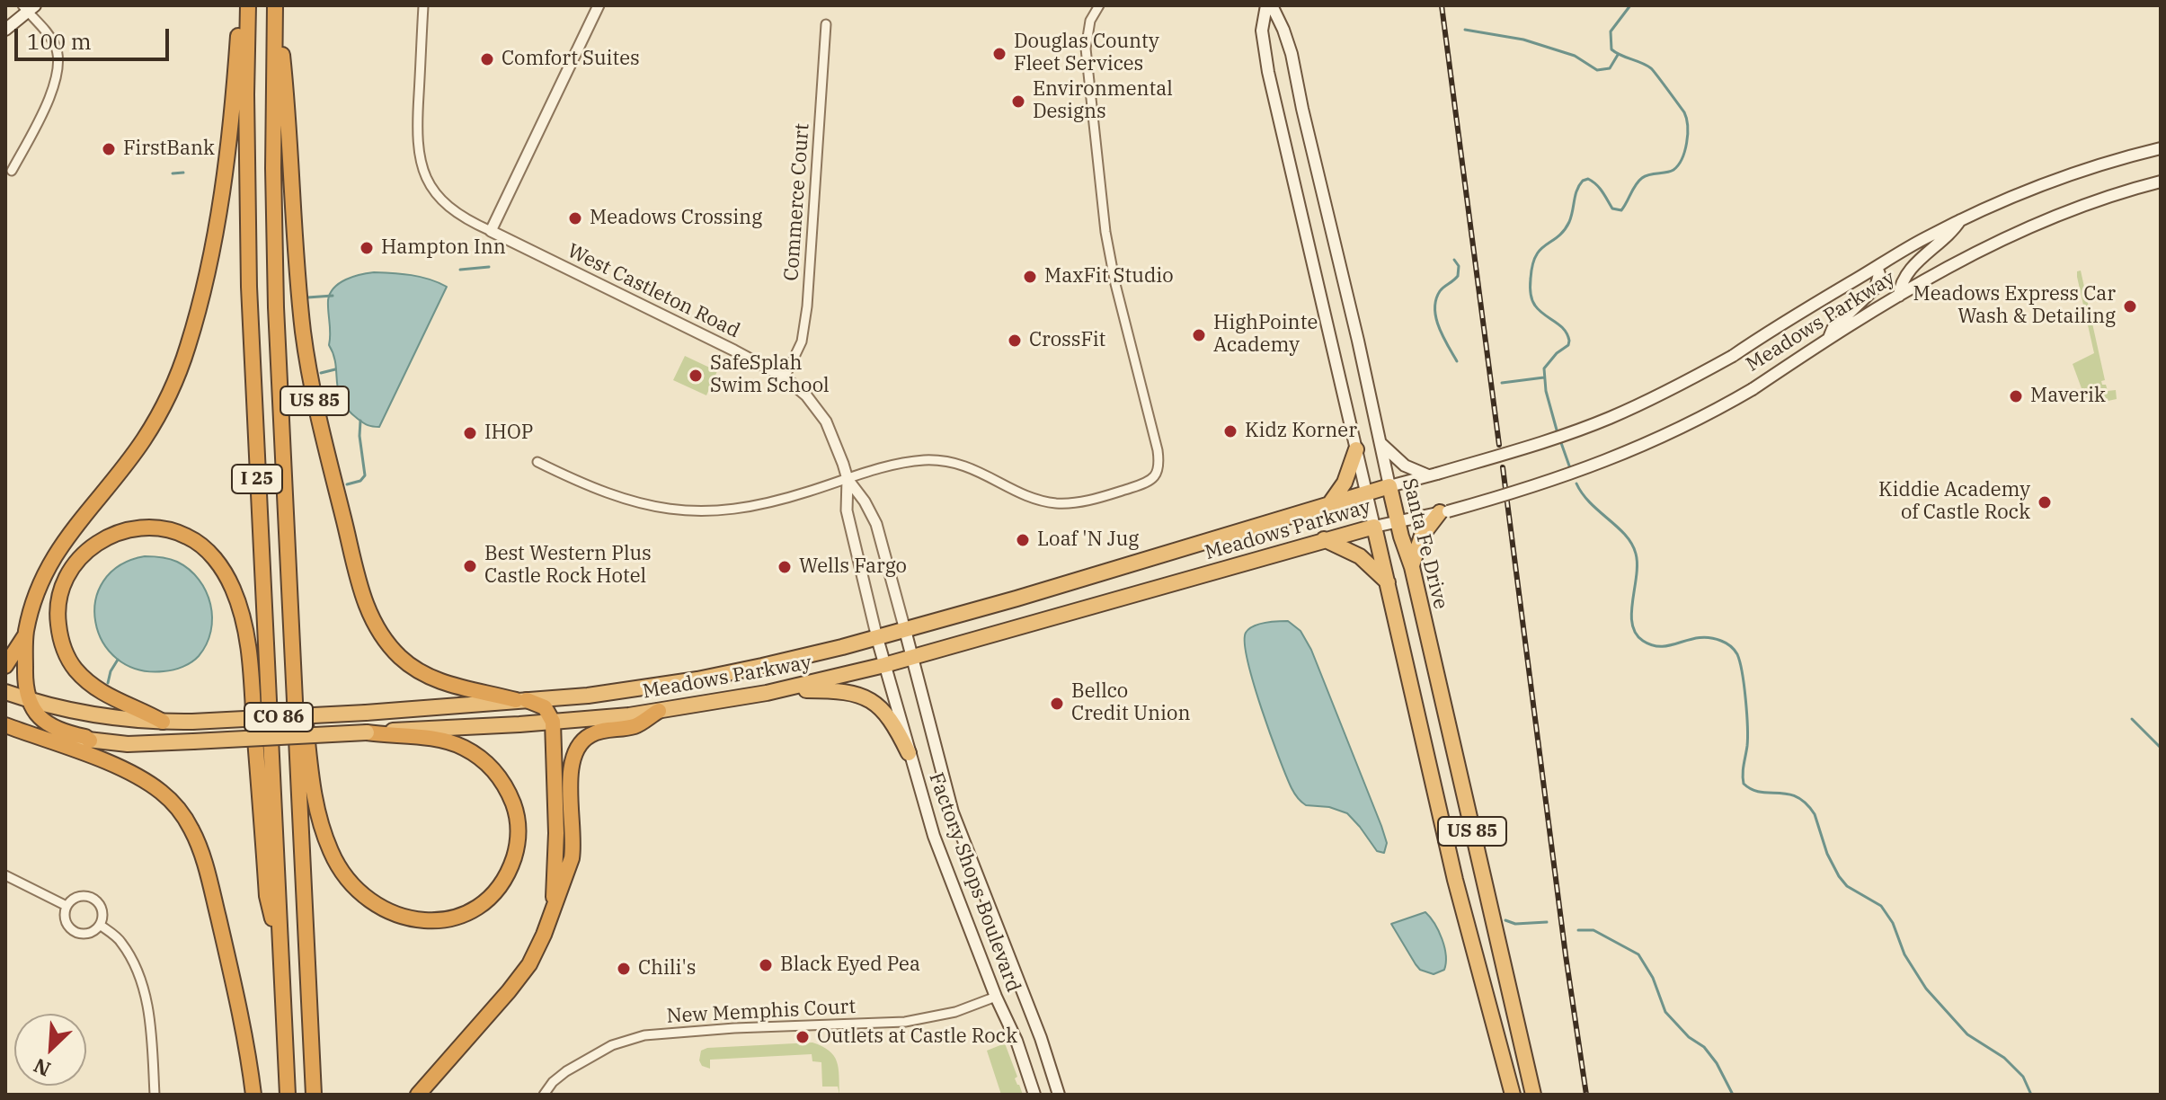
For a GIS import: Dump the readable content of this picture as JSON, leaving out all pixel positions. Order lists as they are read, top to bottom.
{
  "streets": {
    "highway": [
      "Meadows Parkway",
      "US 85",
      "I 25",
      "Santa Fe Drive",
      "CO 86"
    ],
    "main road": ["Factory Shops Boulevard"],
    "street": ["Commerce Court", "West Castleton Road", "New Memphis Court"]
  },
  "crossings": [
    ["Commerce Court", "West Castleton Road"],
    ["Meadows Parkway", "US 85"],
    ["Meadows Parkway", "Santa Fe Drive"],
    ["Meadows Parkway", "CO 86"],
    ["Meadows Parkway", "Factory Shops Boulevard"],
    ["US 85", "I 25"],
    ["US 85", "CO 86"],
    ["Factory Shops Boulevard", "New Memphis Court"]
  ],
  "places": [
    "Douglas County Fleet Services",
    "Comfort Suites",
    "Environmental Designs",
    "FirstBank",
    "Meadows Crossing",
    "Hampton Inn",
    "MaxFit Studio",
    "Meadows Express Car Wash & Detailing",
    "HighPointe Academy",
    "CrossFit",
    "SafeSplah Swim School",
    "Maverik",
    "Kidz Korner",
    "IHOP",
    "Kiddie Academy of Castle Rock",
    "Loaf 'N Jug",
    "Best Western Plus Castle Rock Hotel",
    "Wells Fargo",
    "Bellco Credit Union",
    "Black Eyed Pea",
    "Chili's",
    "Outlets at Castle Rock"
  ],
  "scale_bar": "100 m",
  "north": "bottom left"
}
